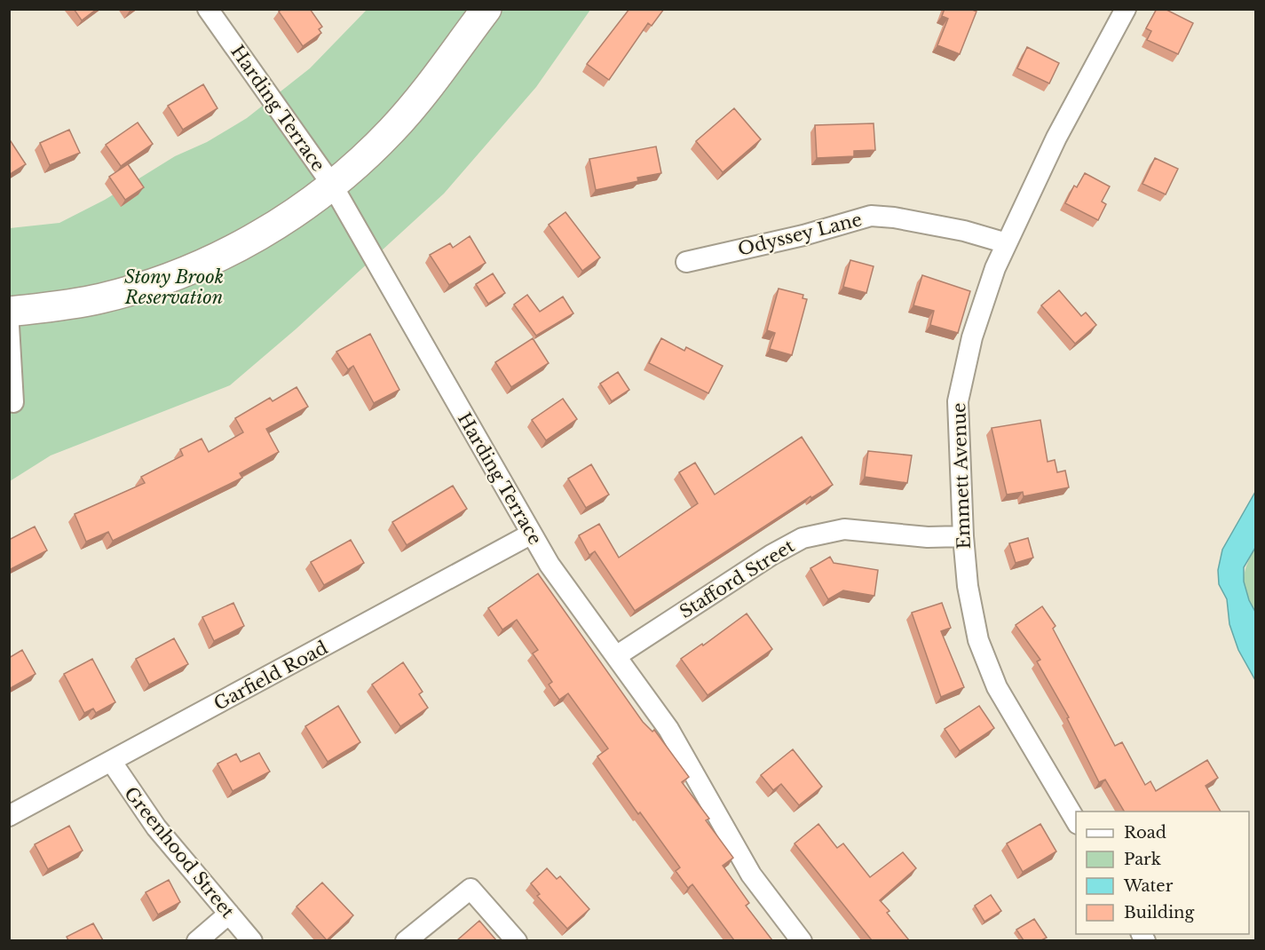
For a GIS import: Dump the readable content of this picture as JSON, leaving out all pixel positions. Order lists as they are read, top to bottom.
{
  "streets": {
    "street": [
      "Harding Terrace",
      "Odyssey Lane",
      "Emmett Avenue",
      "Stafford Street",
      "Garfield Road",
      "Greenhood Street"
    ]
  },
  "crossings": [
    ["Harding Terrace", "Stafford Street"],
    ["Harding Terrace", "Garfield Road"],
    ["Odyssey Lane", "Emmett Avenue"],
    ["Emmett Avenue", "Stafford Street"],
    ["Garfield Road", "Greenhood Street"]
  ],
  "parks": ["Stony Brook Reservation"],
  "legend": [
    "Road",
    "Park",
    "Water",
    "Building"
  ]
}
